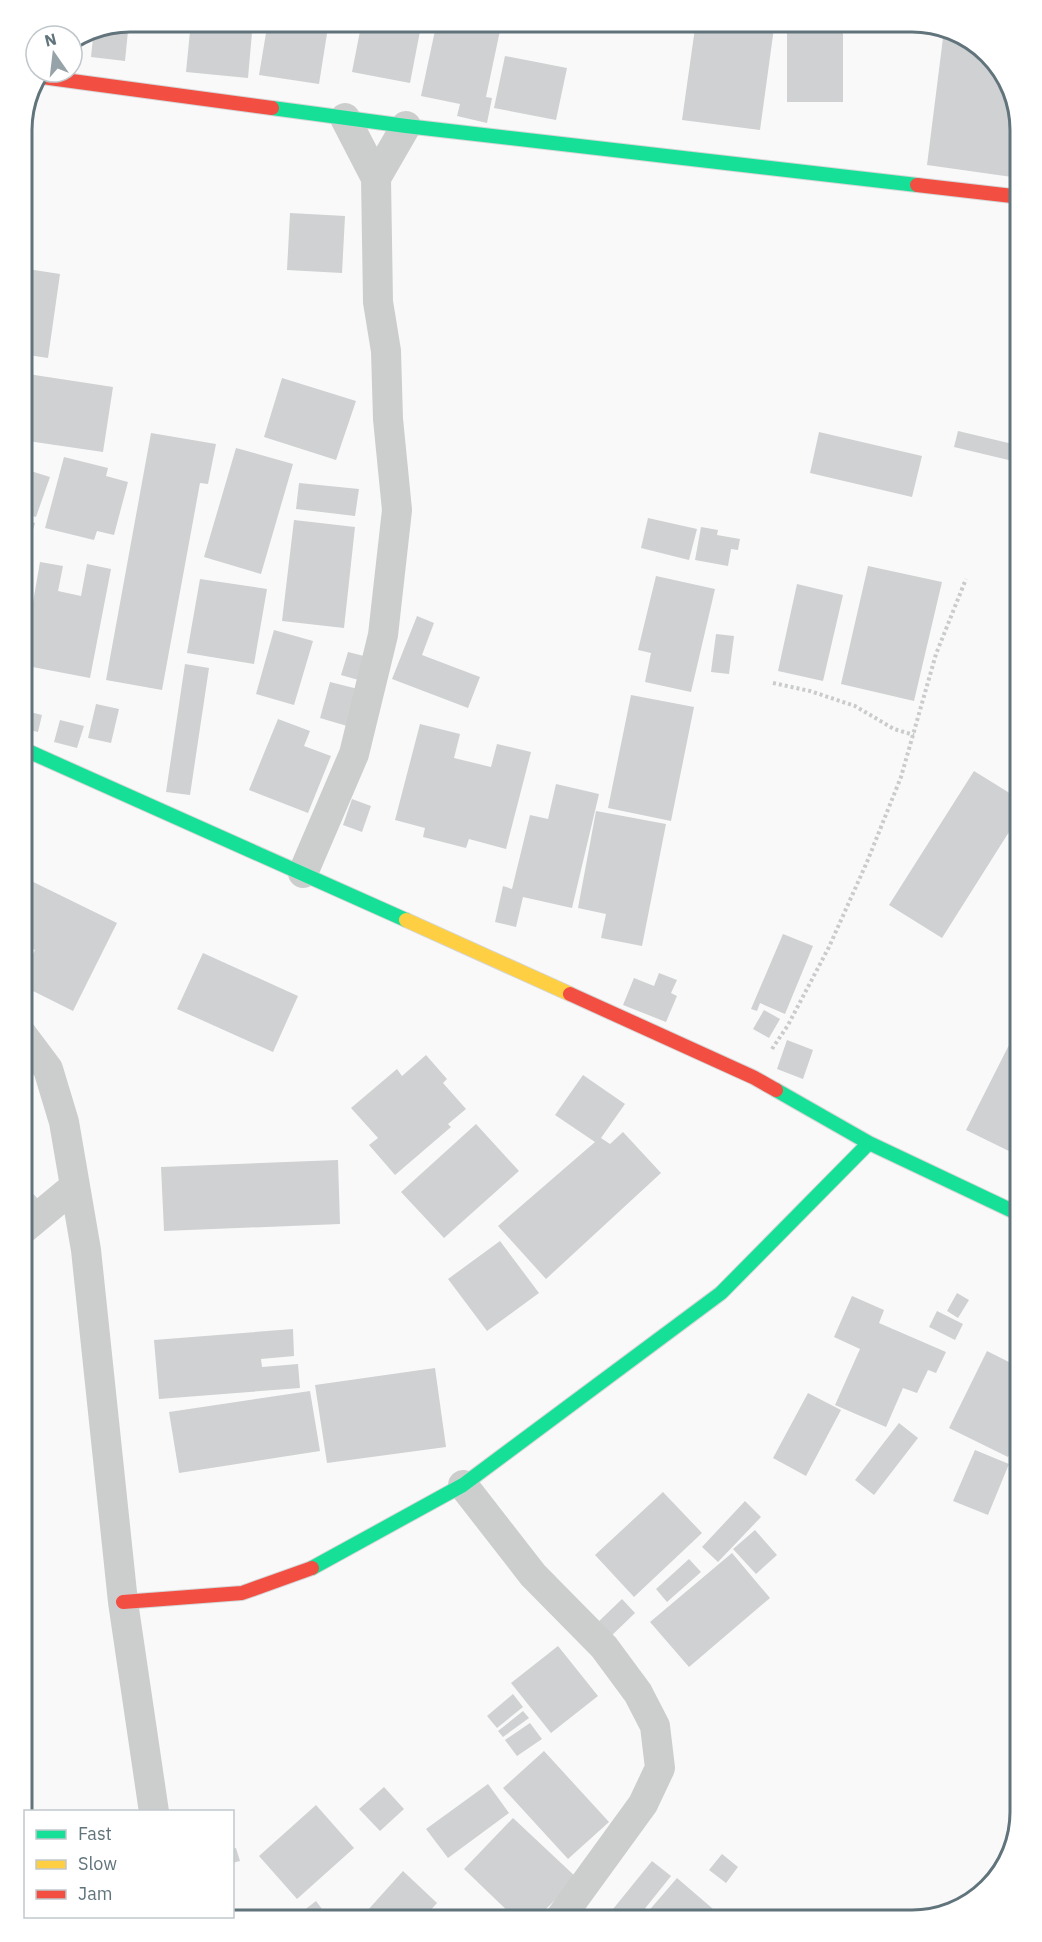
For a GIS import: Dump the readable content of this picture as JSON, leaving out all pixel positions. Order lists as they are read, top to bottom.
{
  "legend": ["Fast", "Slow", "Jam"],
  "north": "top"
}
